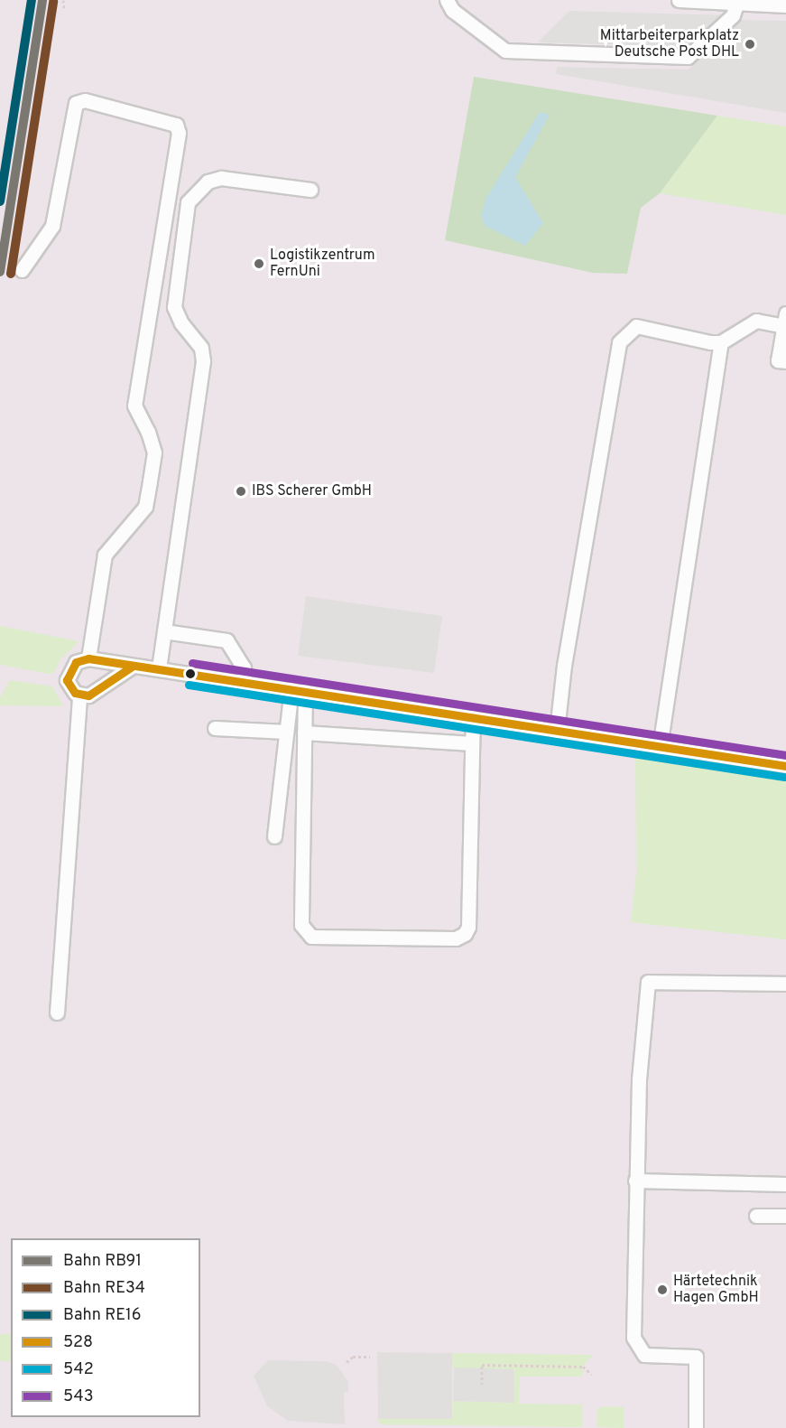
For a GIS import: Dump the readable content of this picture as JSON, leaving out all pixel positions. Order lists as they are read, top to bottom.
{
  "places": [
    "Mittarbeiterparkplatz Deutsche Post DHL",
    "Logistikzentrum FernUni",
    "IBS Scherer GmbH",
    "Härtetechnik Hagen GmbH"
  ],
  "lines": [
    "rail line RB91",
    "rail line RE16",
    "rail line RE34",
    "transit line 528",
    "transit line 543",
    "transit line 542"
  ],
  "legend": [
    "Bahn RB91",
    "Bahn RE34",
    "Bahn RE16",
    "528",
    "542",
    "543"
  ]
}
